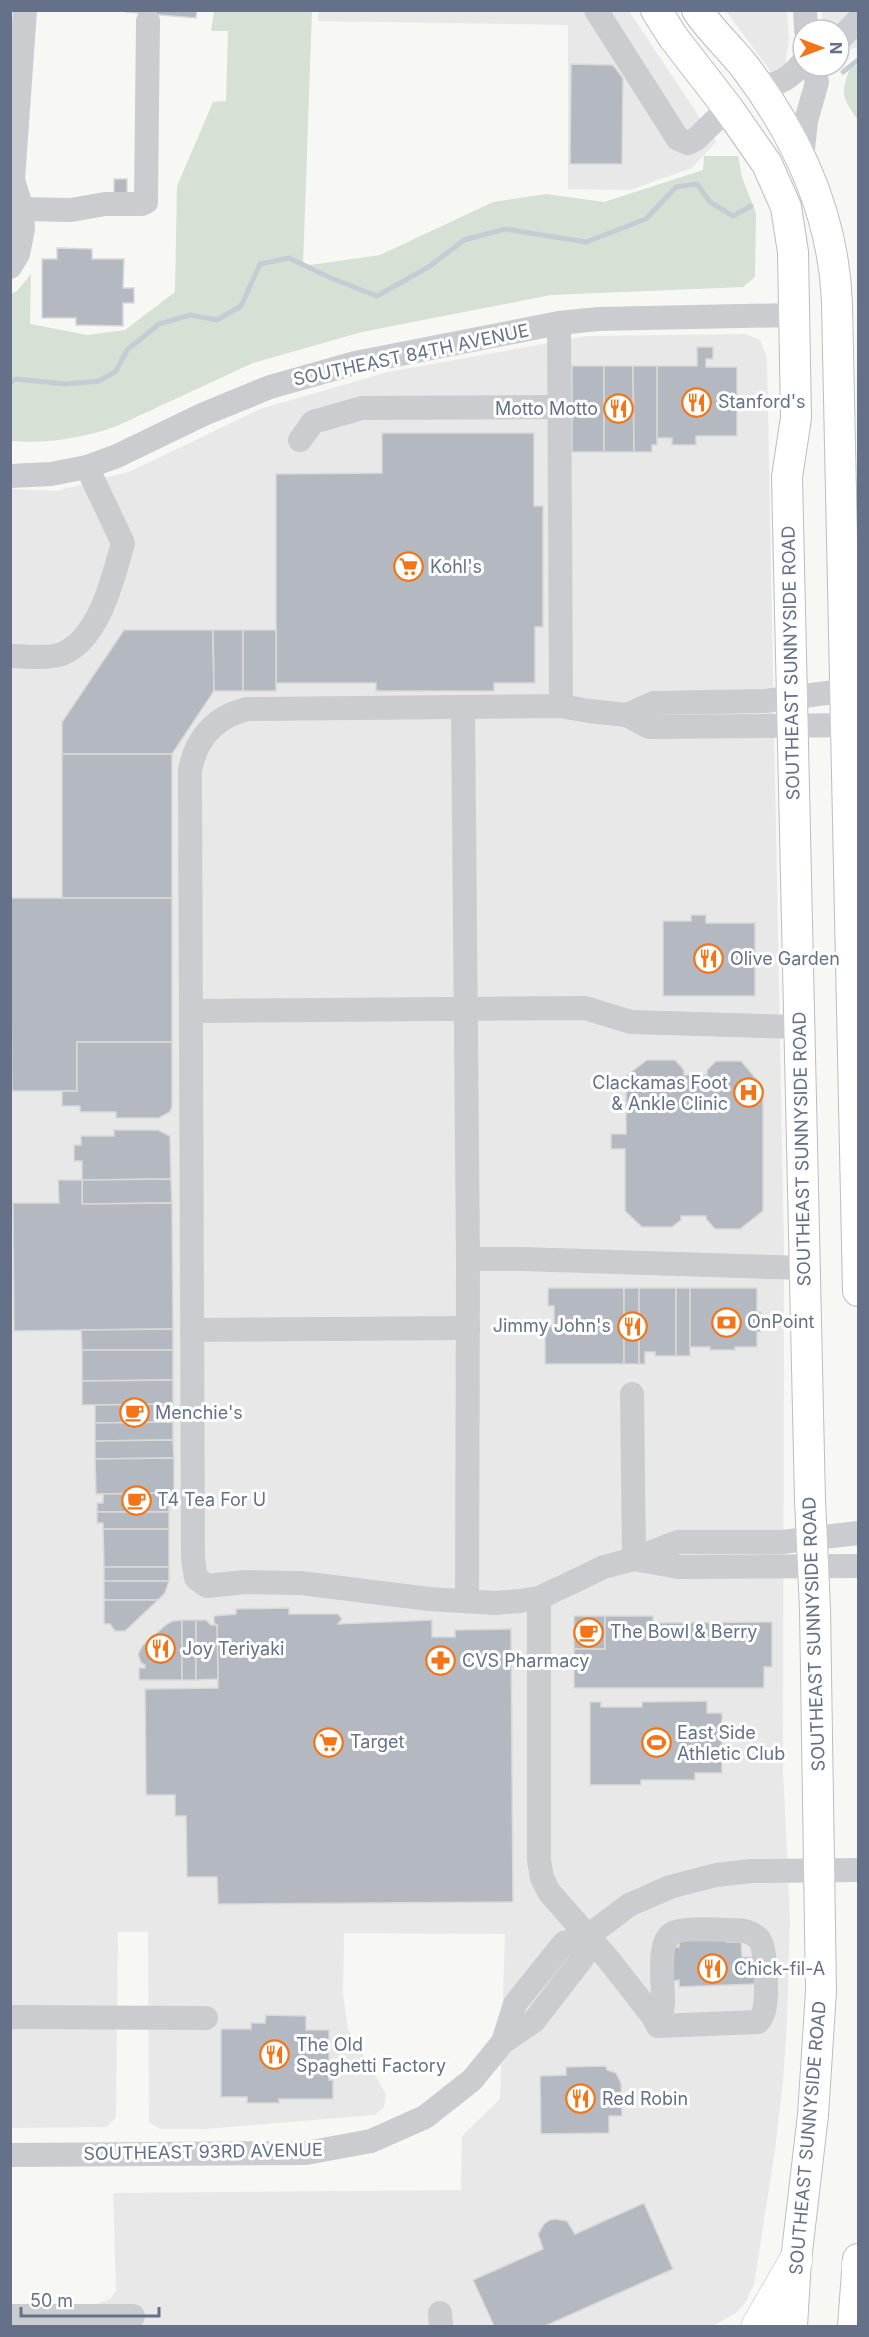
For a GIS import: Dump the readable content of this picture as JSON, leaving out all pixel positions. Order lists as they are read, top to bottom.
{
  "streets": {
    "main road": ["SOUTHEAST SUNNYSIDE ROAD"],
    "street": ["SOUTHEAST 84TH AVENUE", "SOUTHEAST 93RD AVENUE"]
  },
  "crossings": [
    ["SOUTHEAST 84TH AVENUE", "SOUTHEAST SUNNYSIDE ROAD"]
  ],
  "places": {
    "restaurant": [
      "Stanford's",
      "Motto Motto",
      "Olive Garden",
      "Jimmy John's",
      "Joy Teriyaki",
      "Chick-fil-A",
      "The Old Spaghetti Factory",
      "Red Robin"
    ],
    "supermarket": ["Kohl's", "Target"],
    "hospital": ["Clackamas Foot & Ankle Clinic"],
    "bank": ["OnPoint"],
    "cafe": ["Menchie's", "T4 Tea For U", "The Bowl & Berry"],
    "pharmacy": ["CVS Pharmacy"],
    "sports": ["East Side Athletic Club"]
  },
  "scale_bar": "50 m",
  "north": "right"
}
